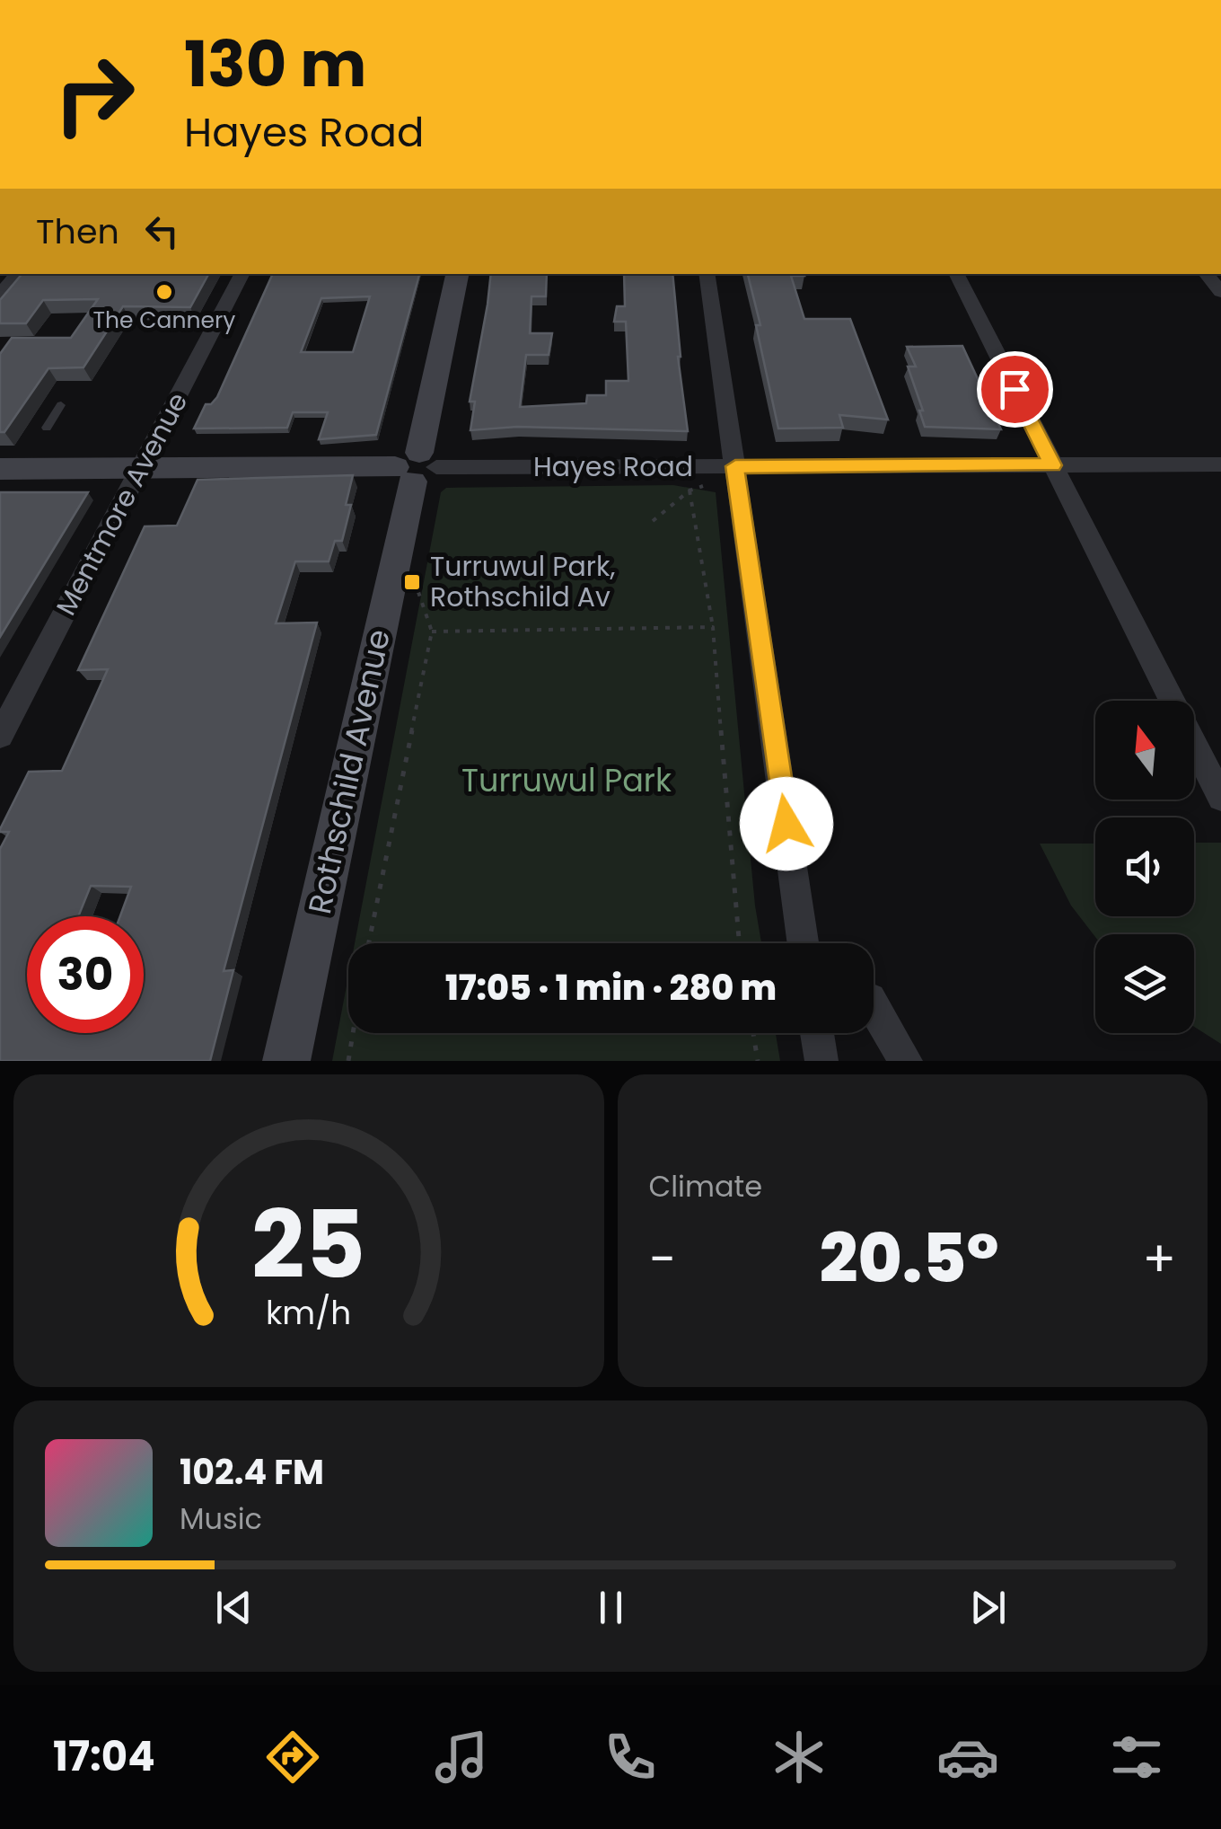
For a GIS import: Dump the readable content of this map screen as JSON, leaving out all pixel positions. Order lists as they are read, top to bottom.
{
  "streets": {
    "street": ["Hayes Road", "Mentmore Avenue", "Rothschild Avenue"]
  },
  "crossings": [
    ["Hayes Road", "Mentmore Avenue"],
    ["Hayes Road", "Rothschild Avenue"]
  ],
  "parks": ["Turruwul Park"],
  "places": {
    "other": ["The Cannery"],
    "transit": ["Turruwul Park, Rothschild Av"]
  },
  "north": "top",
  "page": {
    "turn": ["130 m", "Hayes Road"],
    "then": "Then",
    "limit": "30",
    "trip": "17:05 · 1 min · 280 m",
    "tile": "Climate",
    "heat": ["−", "20.5°", "+"],
    "song": ["102.4 FM", "Music"],
    "tabs": "17:04",
    "gauge": ["25", "km/h"]
  }
}
